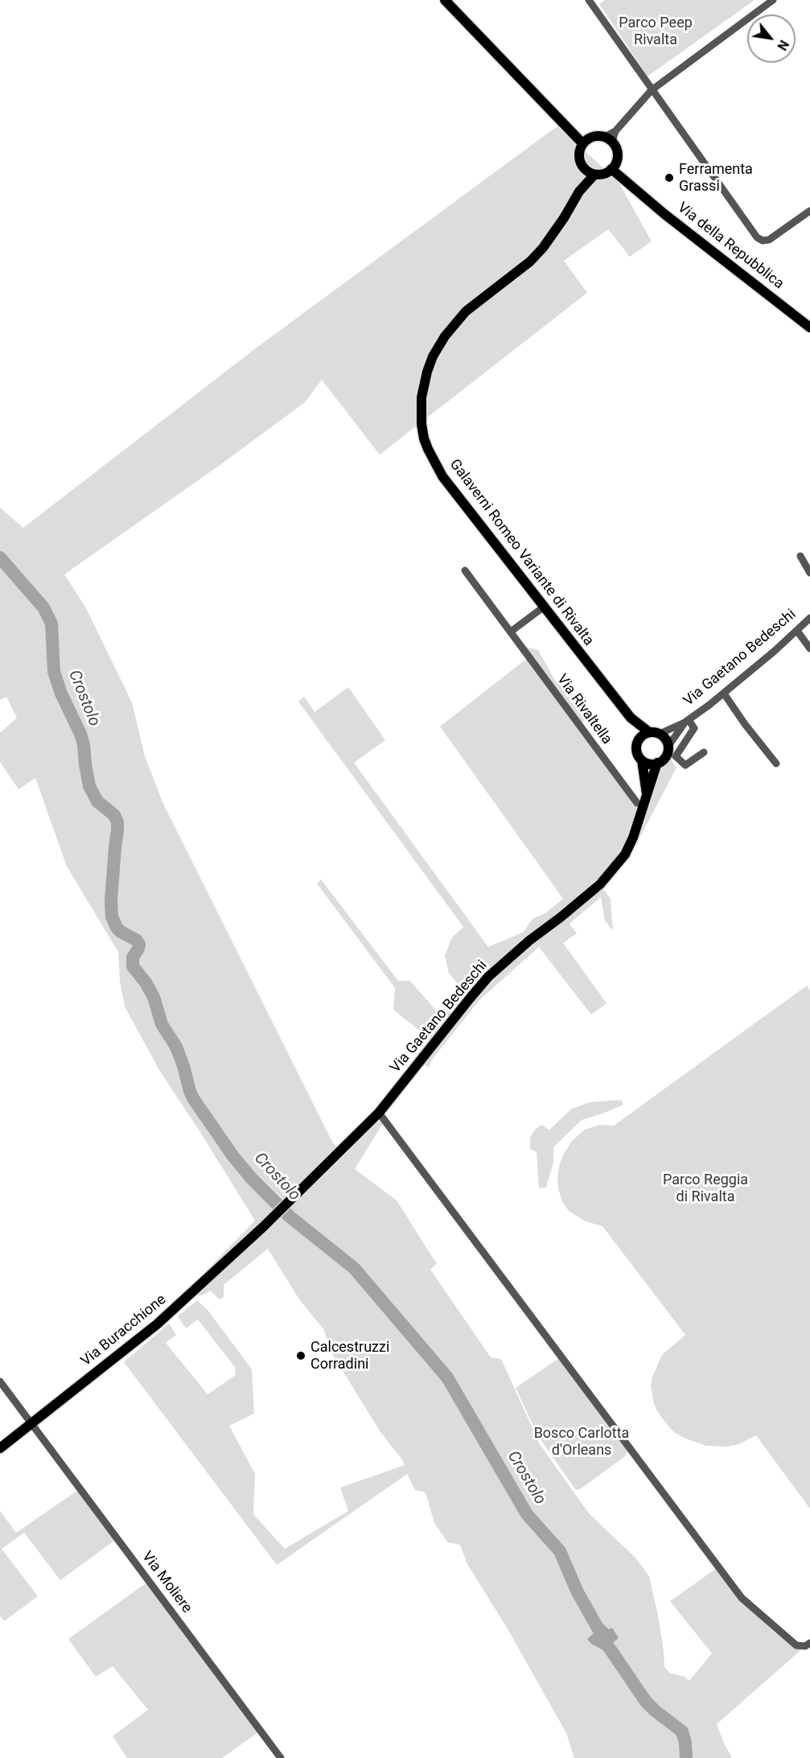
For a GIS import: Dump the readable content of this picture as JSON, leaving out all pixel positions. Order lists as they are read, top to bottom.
{
  "streets": {
    "main road": [
      "Via della Repubblica",
      "Galaverni Romeo Variante di Rivalta",
      "Via Gaetano Bedeschi",
      "Via Buracchione"
    ],
    "street": ["Via Rivaltella", "Via Moliere"]
  },
  "crossings": [
    ["Via della Repubblica", "Galaverni Romeo Variante di Rivalta"],
    ["Galaverni Romeo Variante di Rivalta", "Via Gaetano Bedeschi"],
    ["Via Gaetano Bedeschi", "Via Buracchione"],
    ["Via Buracchione", "Via Moliere"]
  ],
  "water": ["Crostolo"],
  "parks": ["Parco Peep Rivalta", "Parco Reggia di Rivalta", "Bosco Carlotta d'Orleans"],
  "places": ["Ferramenta Grassi", "Calcestruzzi Corradini"],
  "north": "bottom right"
}
